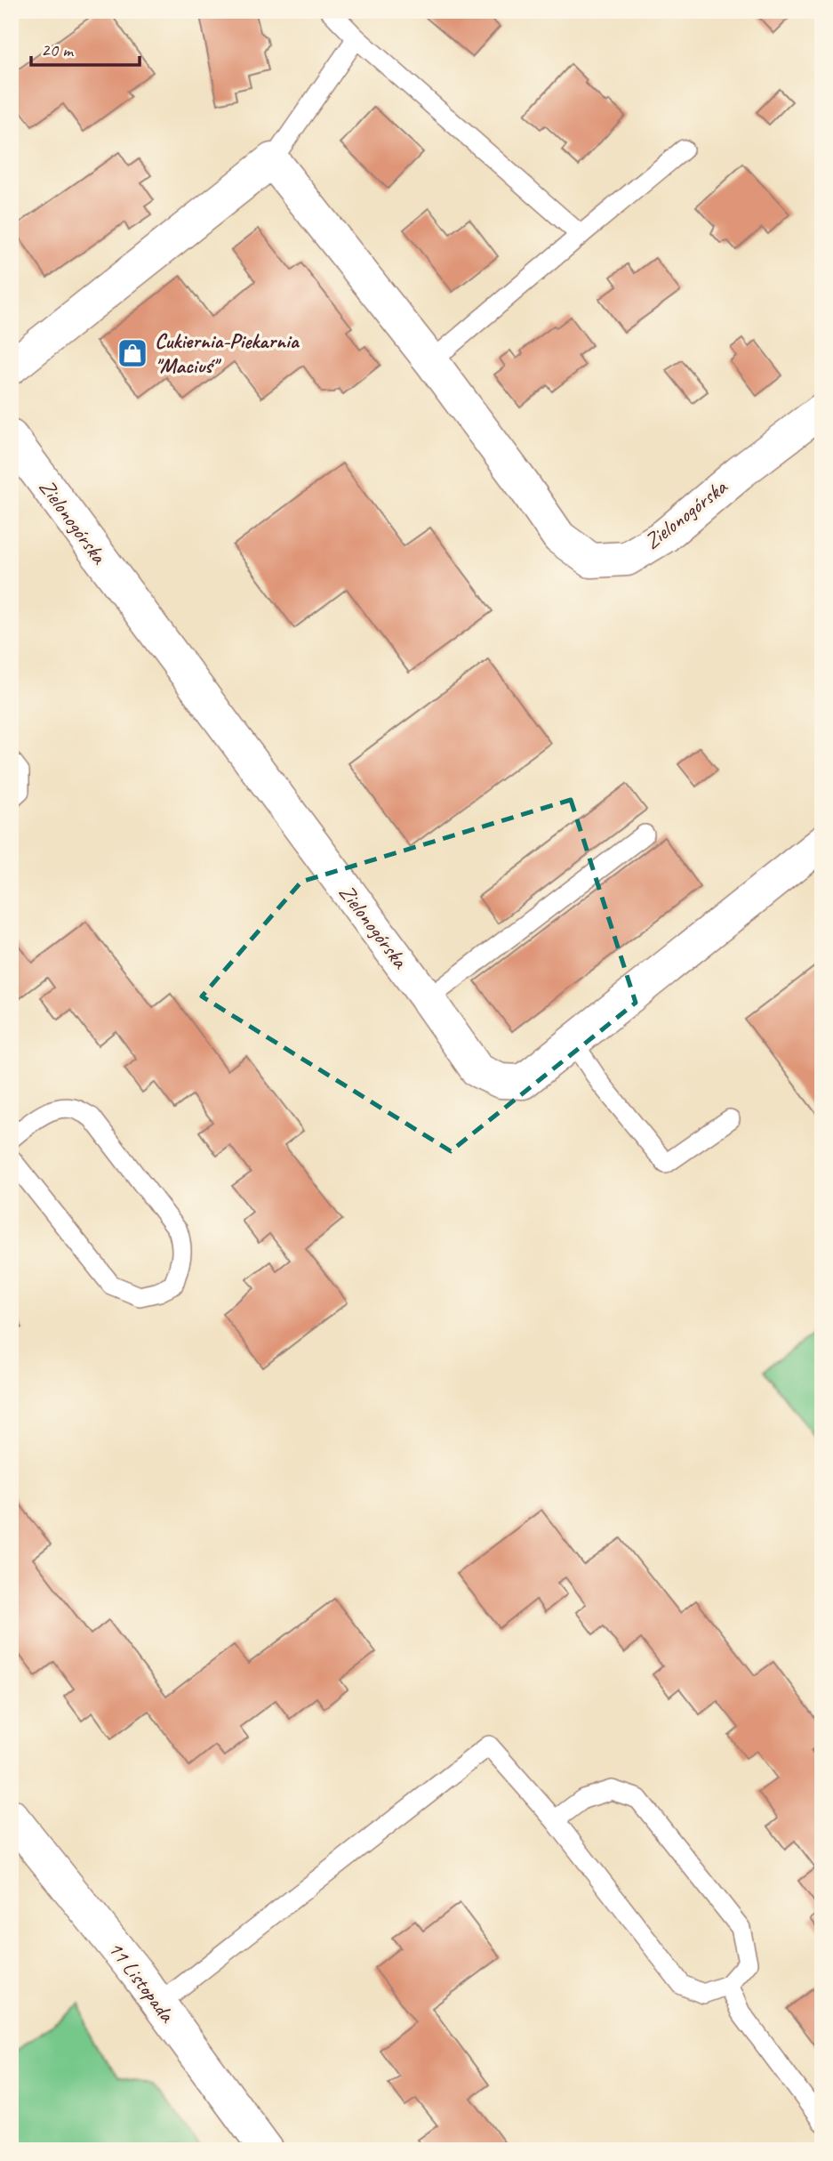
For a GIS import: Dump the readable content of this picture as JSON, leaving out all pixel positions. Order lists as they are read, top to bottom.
{
  "streets": {
    "street": ["Zielonogórska", "11 Listopada"]
  },
  "places": {
    "shop": ["Cukiernia-Piekarnia \"Maciuś\""]
  },
  "scale_bar": "20 m"
}
